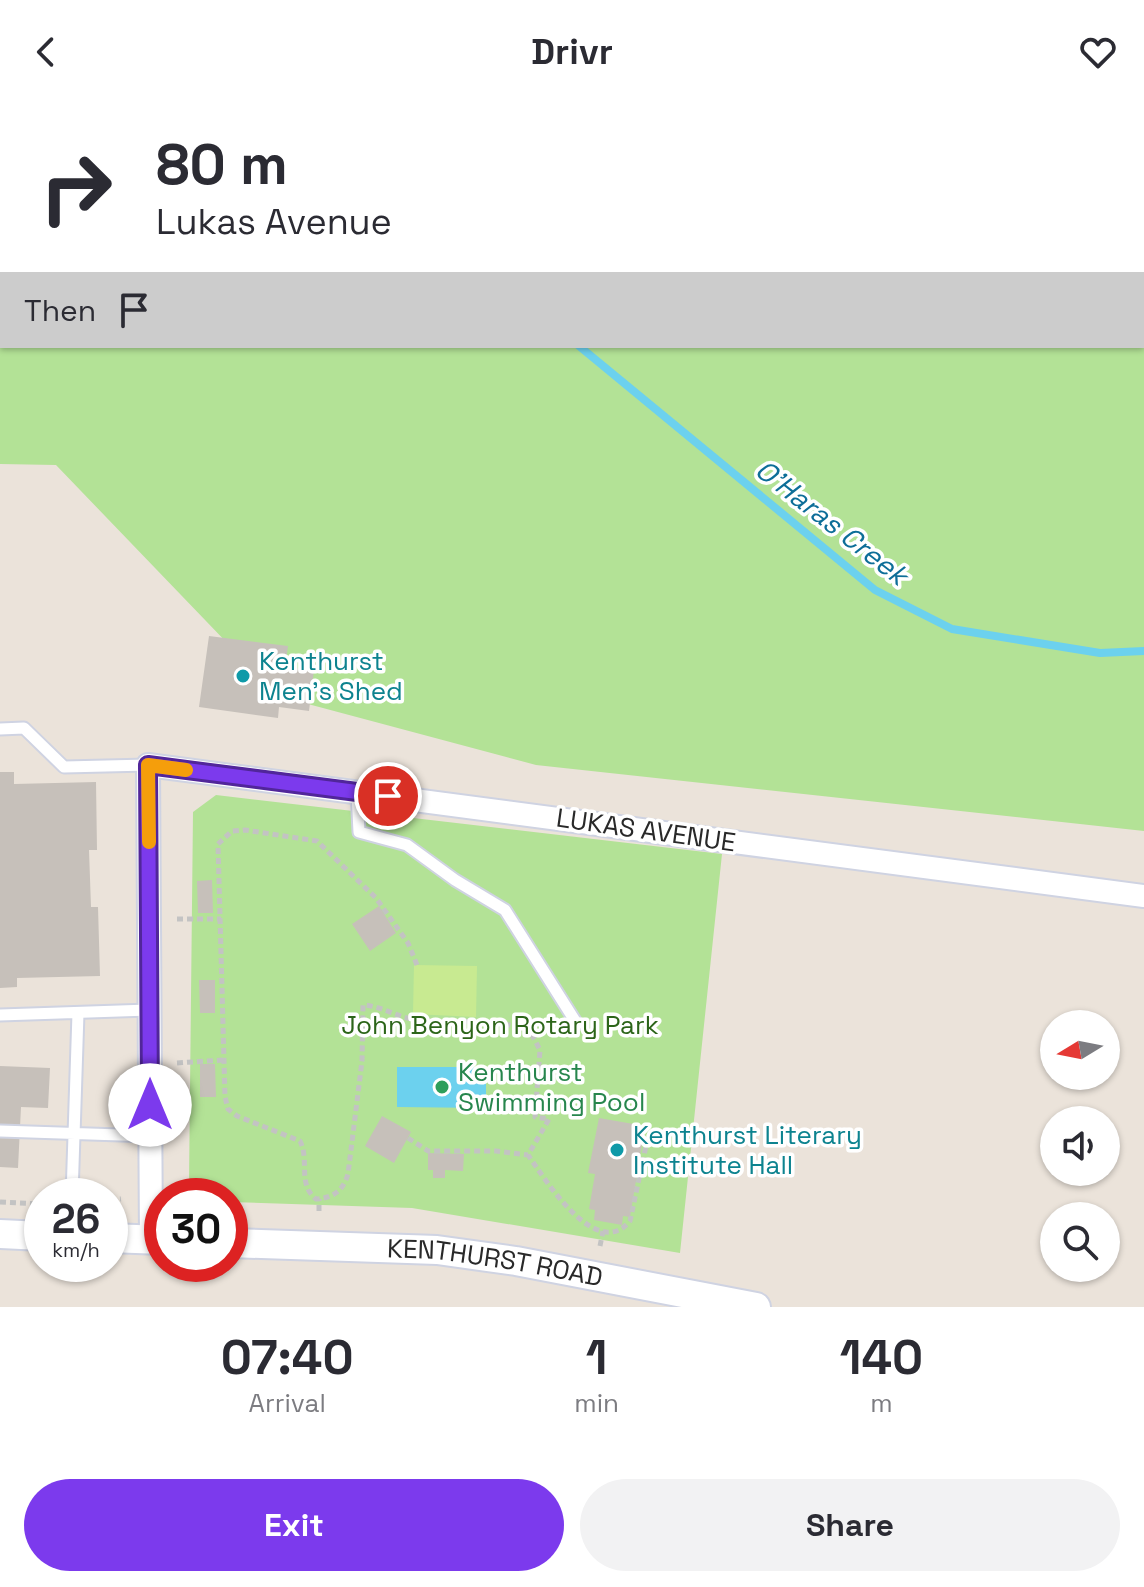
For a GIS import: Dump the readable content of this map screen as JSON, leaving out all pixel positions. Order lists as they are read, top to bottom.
{
  "streets": {
    "street": ["LUKAS AVENUE", "KENTHURST ROAD"]
  },
  "water": ["O'Haras Creek"],
  "parks": ["John Benyon Rotary Park"],
  "places": ["Kenthurst Men's Shed", "Kenthurst Swimming Pool", "Kenthurst Literary Institute Hall"],
  "north": "left",
  "page": {
    "header": "Drivr",
    "turn": ["80 m", "Lukas Avenue"],
    "then": "Then",
    "speed": "26 km/h",
    "limit": "30",
    "eta": [
      "07:40",
      "Arrival",
      "1",
      "min",
      "140",
      "m"
    ],
    "buttons": ["Exit", "Share"]
  }
}
